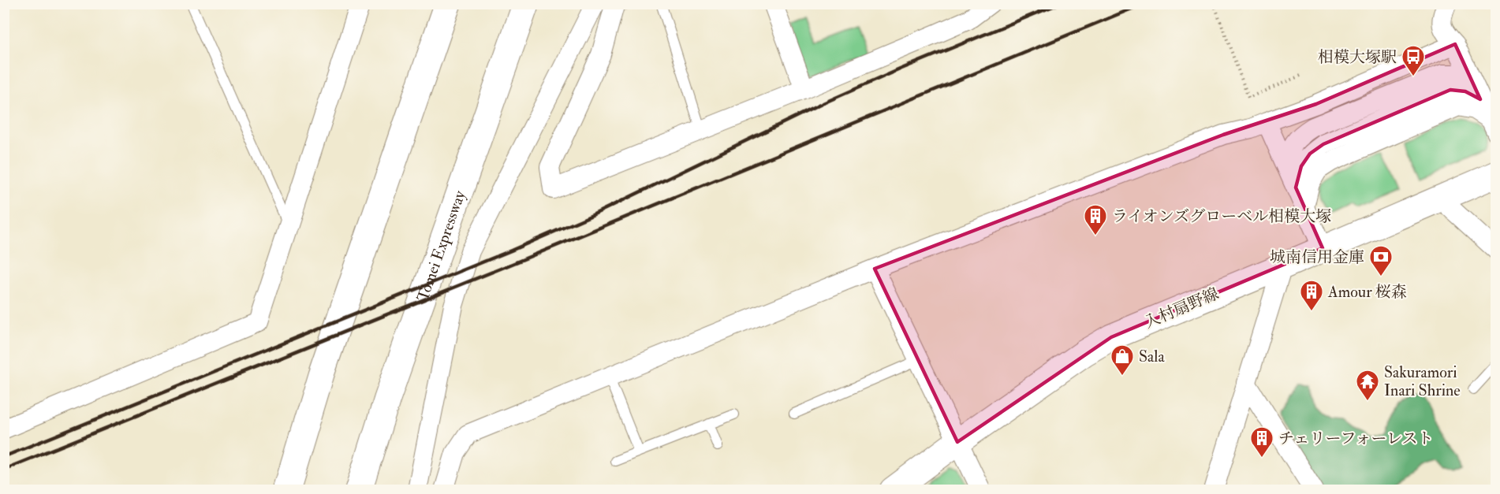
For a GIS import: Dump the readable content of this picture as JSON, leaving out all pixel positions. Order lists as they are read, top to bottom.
{
  "streets": {
    "main road": ["Tomei Expressway", "入村扇野線"]
  },
  "places": {
    "bus stop": ["相模大塚駅"],
    "building": ["ライオンズグローベル相模大塚", "Amour 桜森", "チェリーフォーレスト"],
    "bank": ["城南信用金庫"],
    "shop": ["Sala"],
    "temple": ["Sakuramori Inari Shrine"]
  }
}
